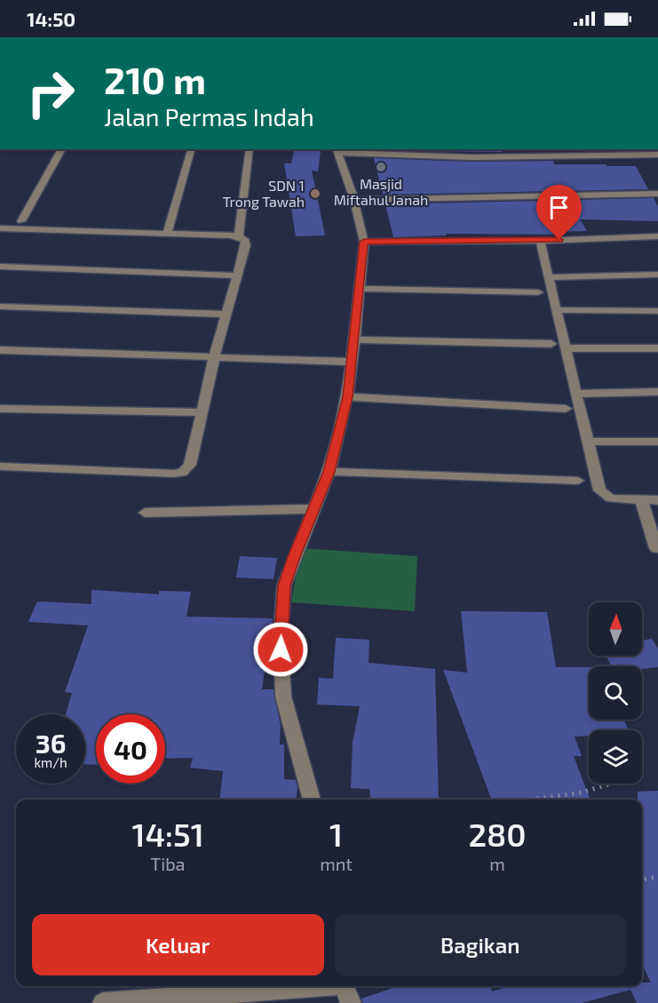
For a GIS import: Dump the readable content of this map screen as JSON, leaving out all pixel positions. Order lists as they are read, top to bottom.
{
  "places": ["Masjid Miftahul Janah", "SDN 1 Trong Tawah"],
  "north": "top",
  "page": {
    "status": "14:50",
    "turn": ["210 m", "Jalan Permas Indah"],
    "speed": "36 km/h",
    "limit": "40",
    "eta": [
      "14:51",
      "Tiba",
      "1",
      "mnt",
      "280",
      "m"
    ],
    "buttons": ["Keluar", "Bagikan"]
  }
}
